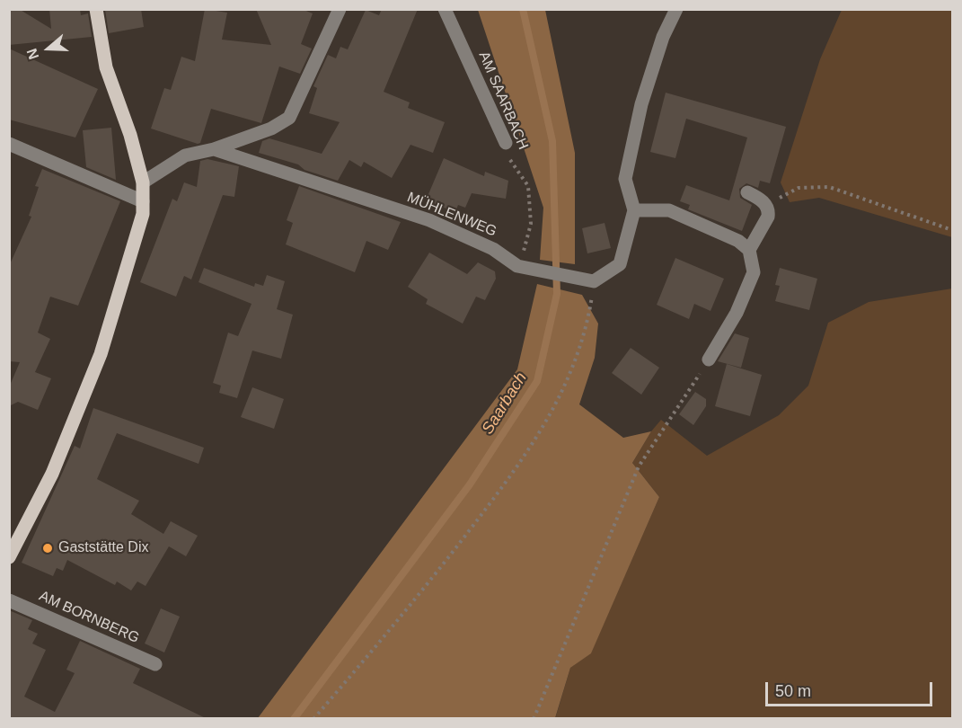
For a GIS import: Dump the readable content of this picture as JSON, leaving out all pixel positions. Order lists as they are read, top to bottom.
{
  "streets": {
    "street": ["AM SAARBACH", "MÜHLENWEG", "AM BORNBERG"]
  },
  "crossings": [
    ["AM SAARBACH", "MÜHLENWEG"]
  ],
  "water": ["Saarbach"],
  "places": ["Gaststätte Dix"],
  "scale_bar": "50 m",
  "north": "left"
}
